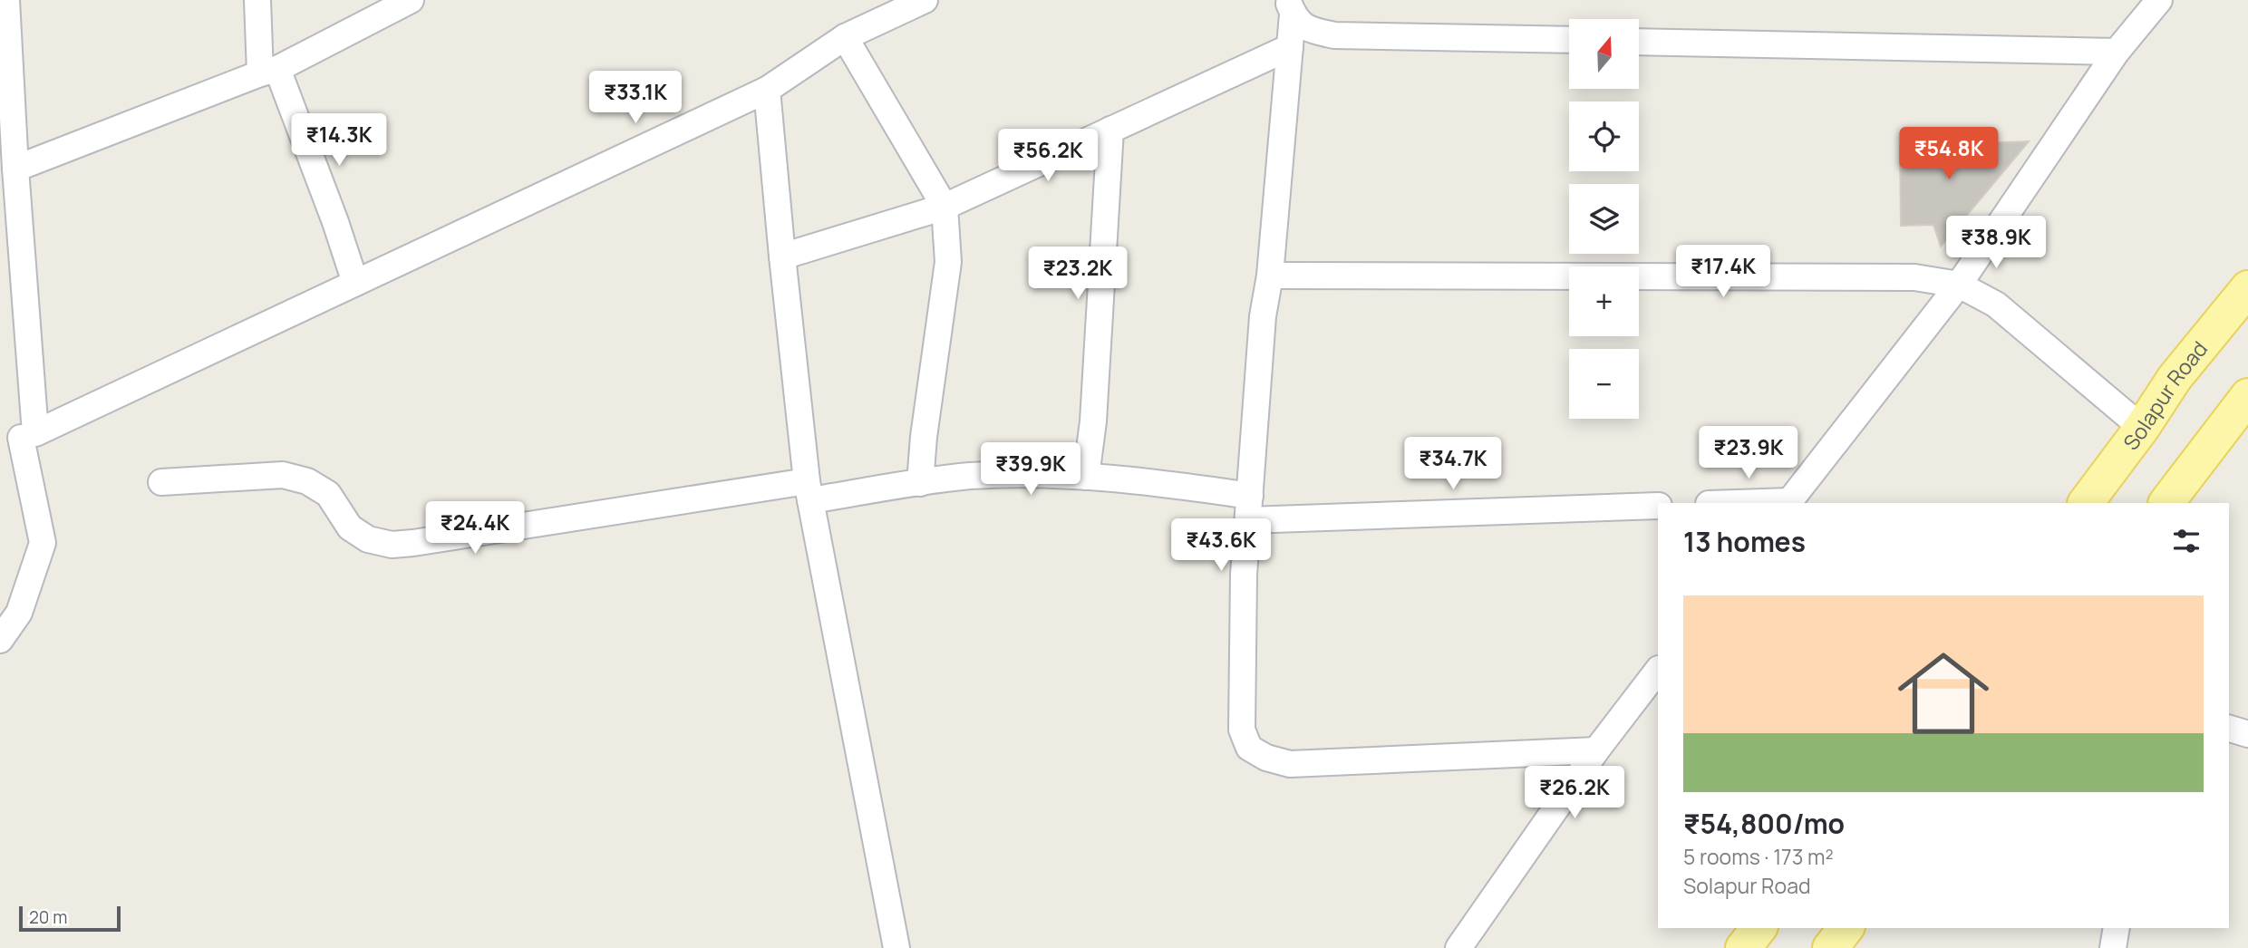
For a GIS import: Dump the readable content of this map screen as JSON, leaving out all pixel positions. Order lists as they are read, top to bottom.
{
  "streets": {
    "main road": ["Solapur Road"]
  },
  "scale_bar": "20 m",
  "north": "top",
  "page": {
    "map_buttons": ["+", "−"],
    "price": [
      "₹33.1K",
      "₹14.3K",
      "₹54.8K",
      "₹56.2K",
      "₹38.9K",
      "₹17.4K",
      "₹23.2K",
      "₹23.9K",
      "₹34.7K",
      "₹39.9K",
      "₹24.4K",
      "₹43.6K",
      "₹26.2K"
    ],
    "heading": "13 homes",
    "list": [
      {
        "name": "₹54,800/mo",
        "note": "5 rooms · 173 m² · Solapur Road"
      }
    ],
    "scale": "20 m"
  }
}
